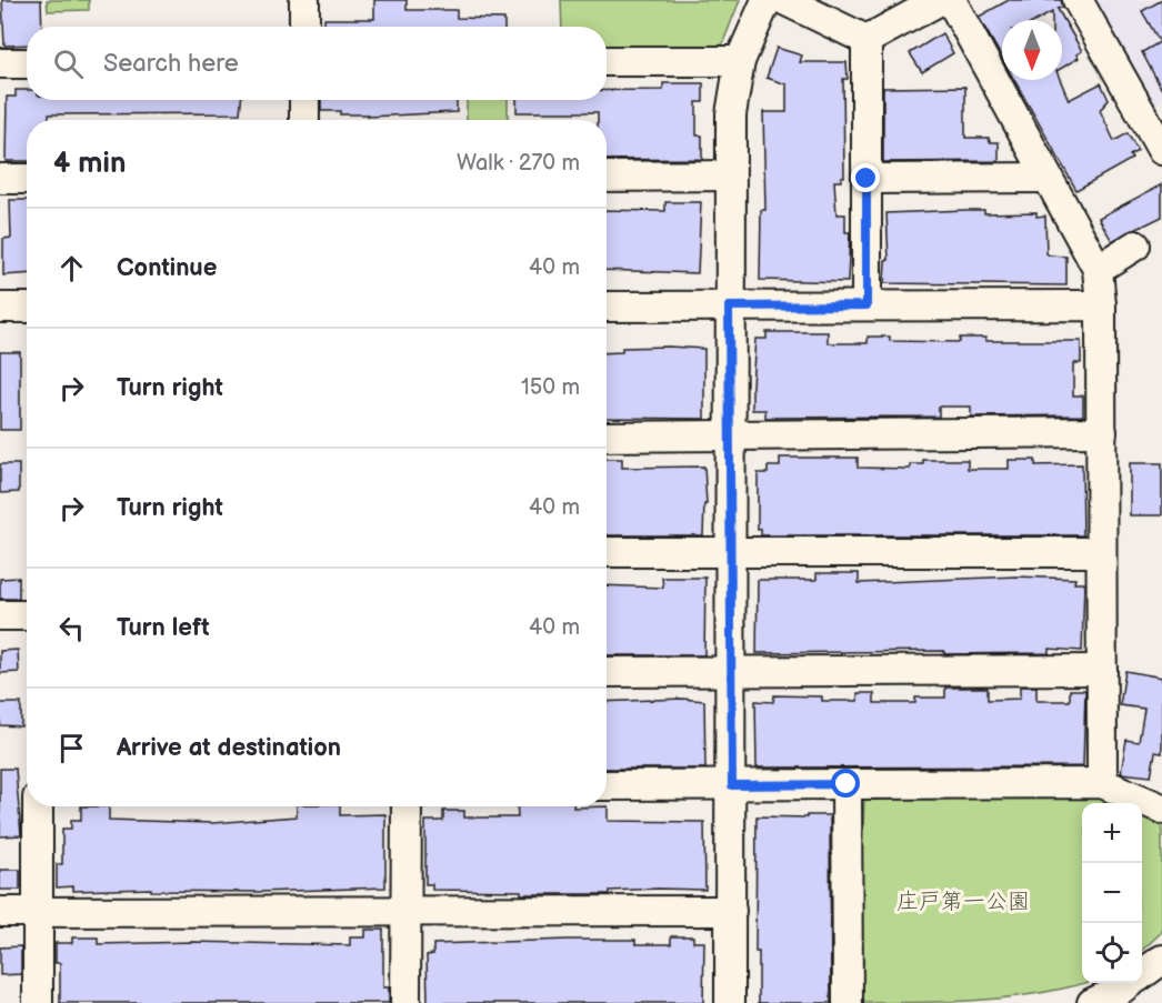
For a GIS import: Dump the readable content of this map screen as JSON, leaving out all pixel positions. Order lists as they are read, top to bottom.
{
  "parks": ["庄戸第一公園"],
  "north": "bottom",
  "page": {
    "search": "Search here",
    "heading": ["4 min", "Walk · 270 m"],
    "list": [
      ["Continue", "40 m"],
      ["Turn right", "150 m"],
      ["Turn right", "40 m"],
      ["Turn left", "40 m"],
      "Arrive at destination"
    ],
    "map_buttons": ["+", "−"]
  }
}
